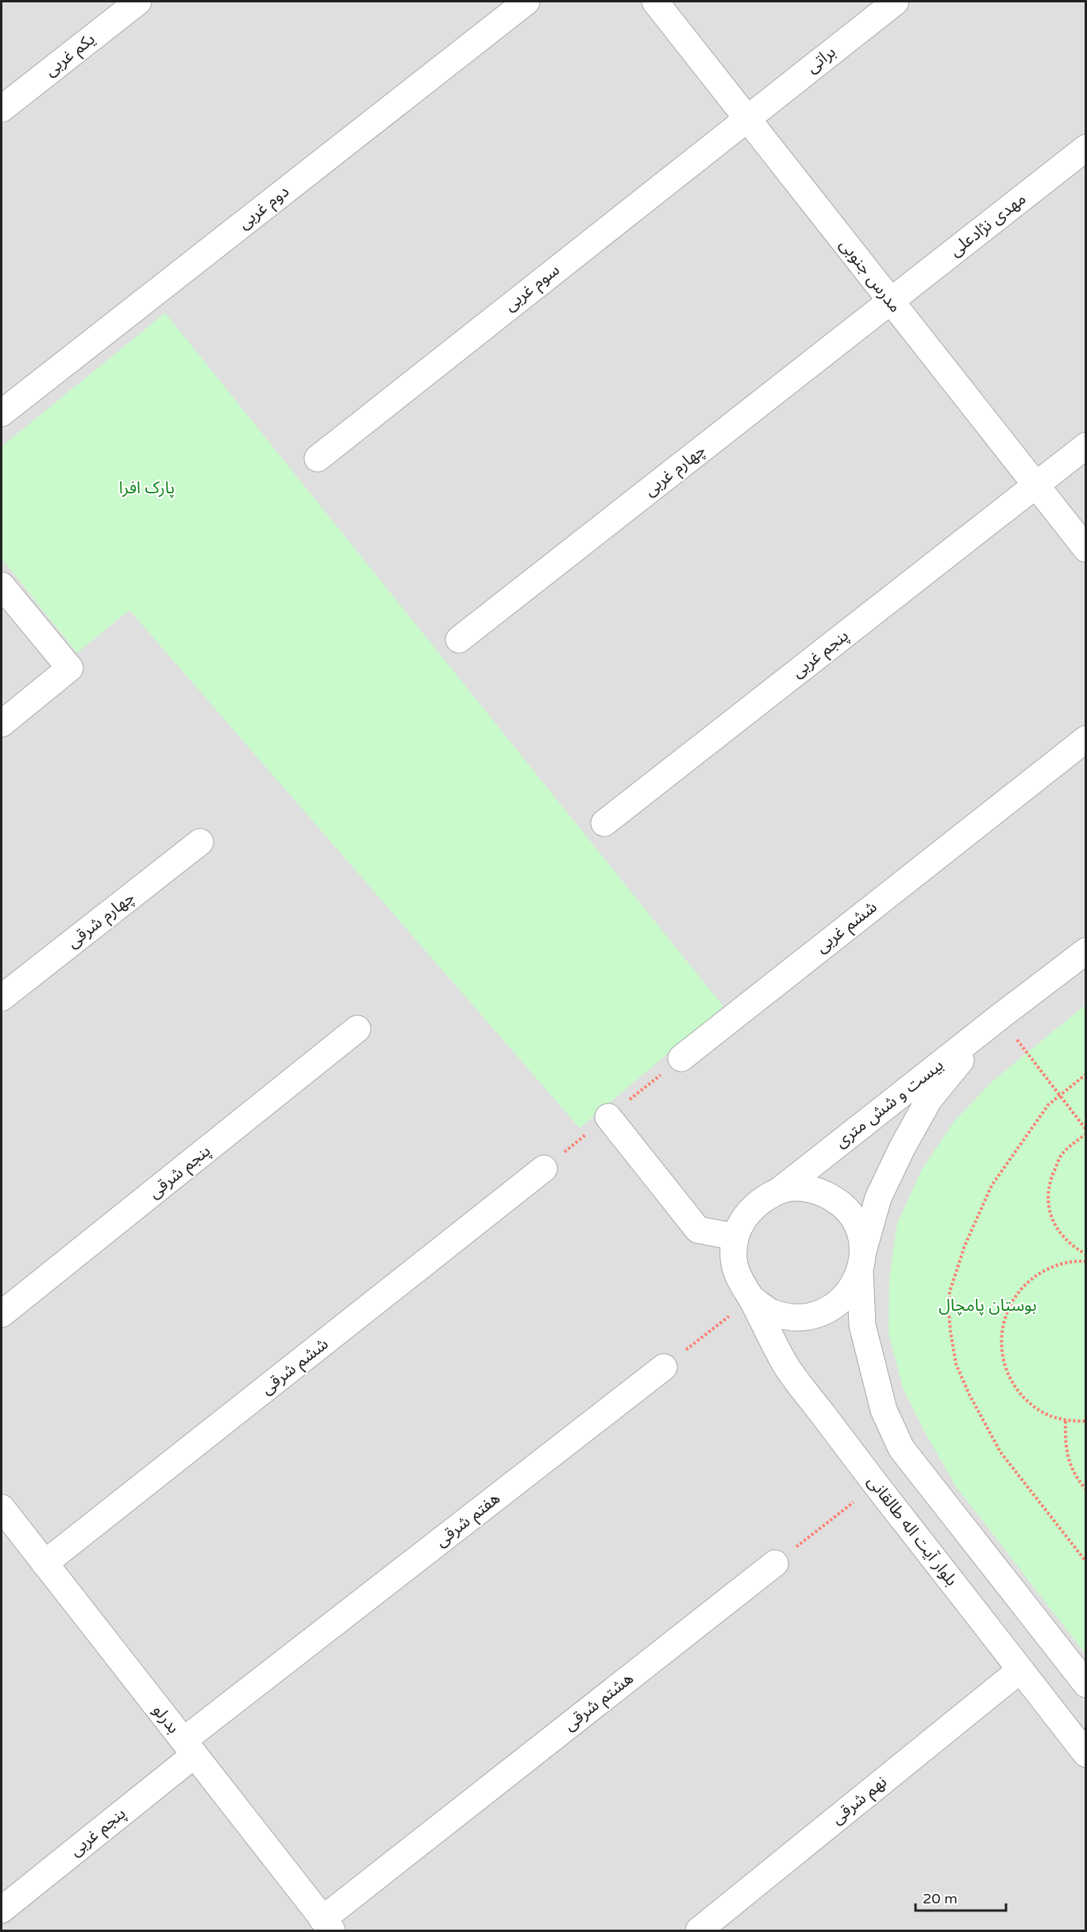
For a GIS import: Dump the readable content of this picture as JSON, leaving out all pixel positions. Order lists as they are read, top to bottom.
{
  "streets": {
    "street": [
      "یکم غربی",
      "براتی",
      "دوم غربی",
      "مهدی نژادعلی",
      "مدرس جنوبی",
      "سوم غربی",
      "چهارم غربی",
      "پنجم غربی",
      "چهارم شرقی",
      "ششم غربی",
      "بیست و شش متری",
      "پنجم شرقی",
      "ششم شرقی",
      "هفتم شرقی",
      "بلوار آیت اله طالقانی",
      "هشتم شرقی",
      "بدرلو",
      "نهم شرقی"
    ]
  },
  "crossings": [
    ["براتی", "مدرس جنوبی"],
    ["براتی", "سوم غربی"],
    ["مهدی نژادعلی", "مدرس جنوبی"],
    ["مهدی نژادعلی", "چهارم غربی"],
    ["مدرس جنوبی", "سوم غربی"],
    ["مدرس جنوبی", "چهارم غربی"],
    ["مدرس جنوبی", "پنجم غربی"],
    ["پنجم غربی", "هفتم شرقی"],
    ["پنجم غربی", "بدرلو"],
    ["بیست و شش متری", "بلوار آیت اله طالقانی"],
    ["ششم شرقی", "بدرلو"],
    ["هفتم شرقی", "بدرلو"],
    ["بلوار آیت اله طالقانی", "نهم شرقی"],
    ["هشتم شرقی", "بدرلو"]
  ],
  "parks": ["پارک افرا", "بوستان پامچال"],
  "scale_bar": "20 m"
}
